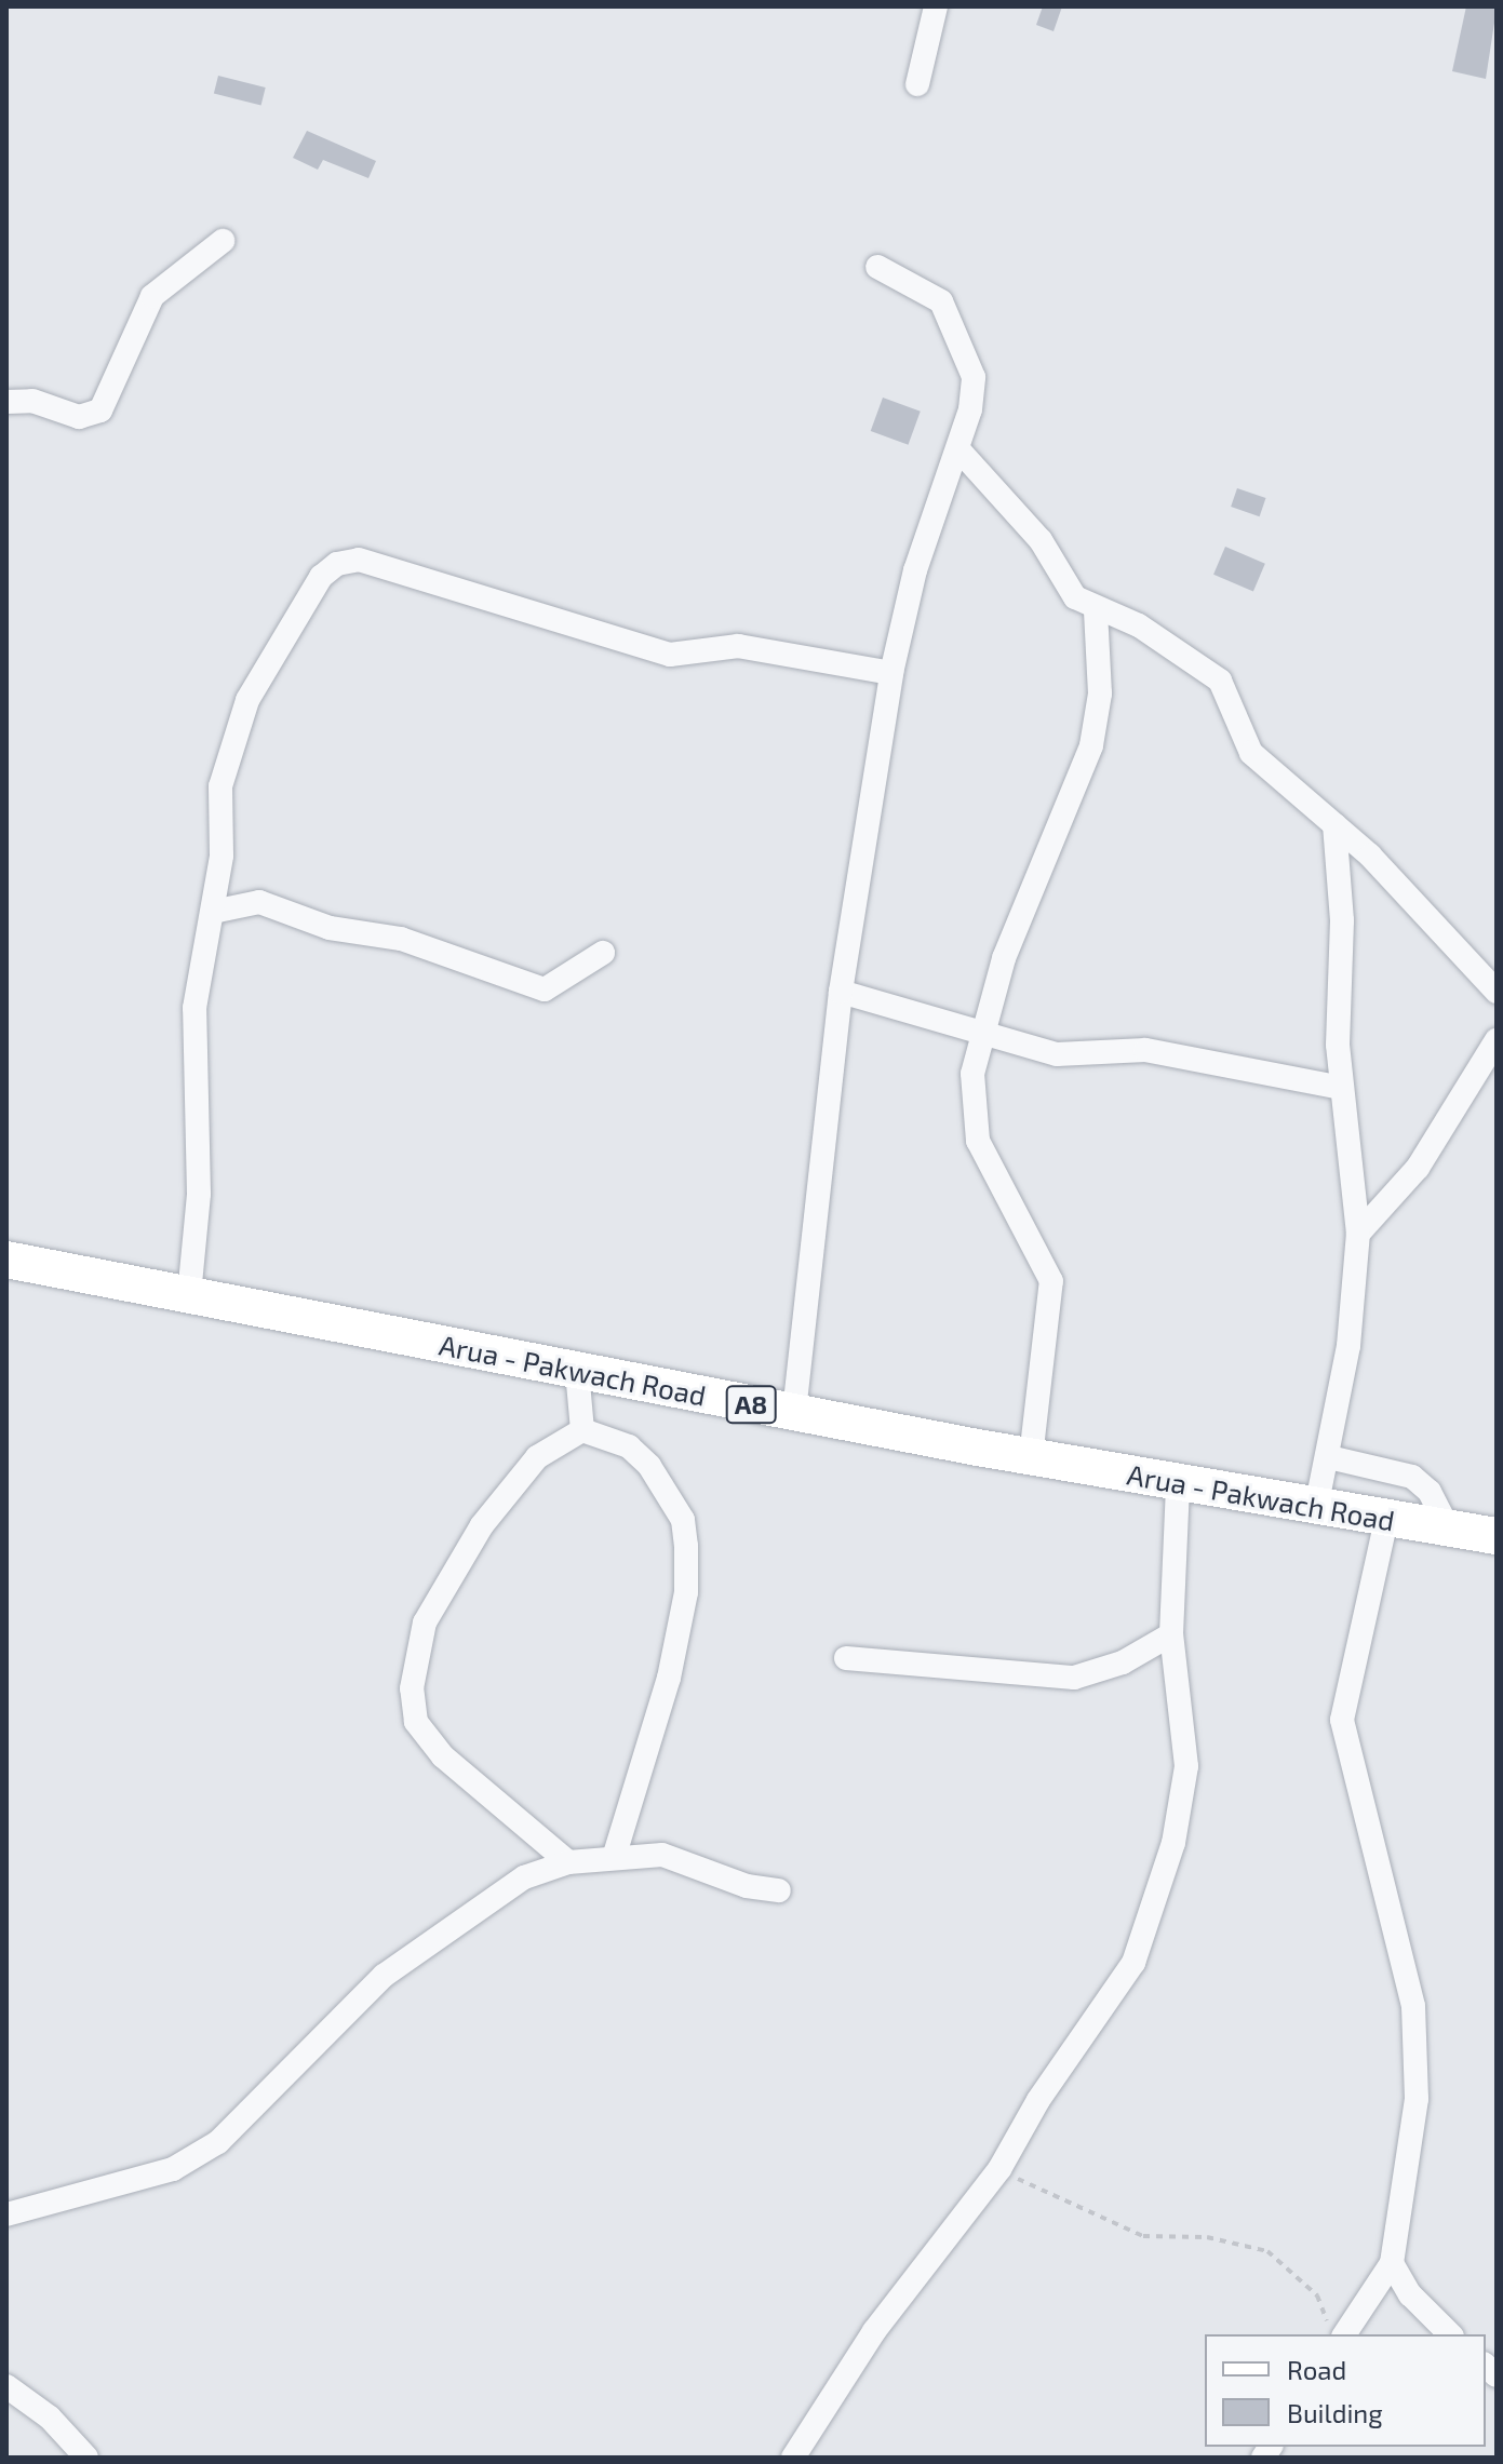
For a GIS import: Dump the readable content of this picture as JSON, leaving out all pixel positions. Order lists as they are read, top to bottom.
{
  "streets": {
    "main road": ["Arua - Pakwach Road", "A8"]
  },
  "legend": ["Road", "Building"]
}
